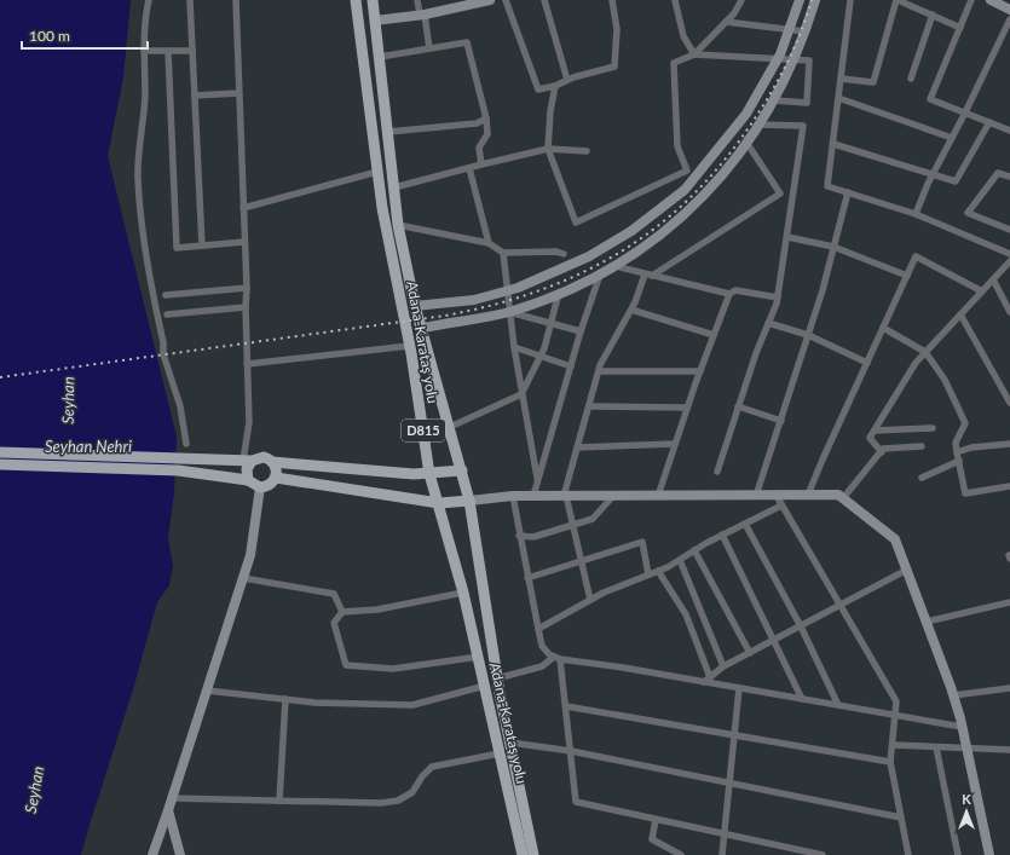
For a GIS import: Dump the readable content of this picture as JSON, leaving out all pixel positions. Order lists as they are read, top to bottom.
{
  "streets": {
    "main road": ["Adana-Karataş yolu", "D815"]
  },
  "water": ["Seyhan", "Seyhan Nehri"],
  "scale_bar": "100 m",
  "north": "top"
}
